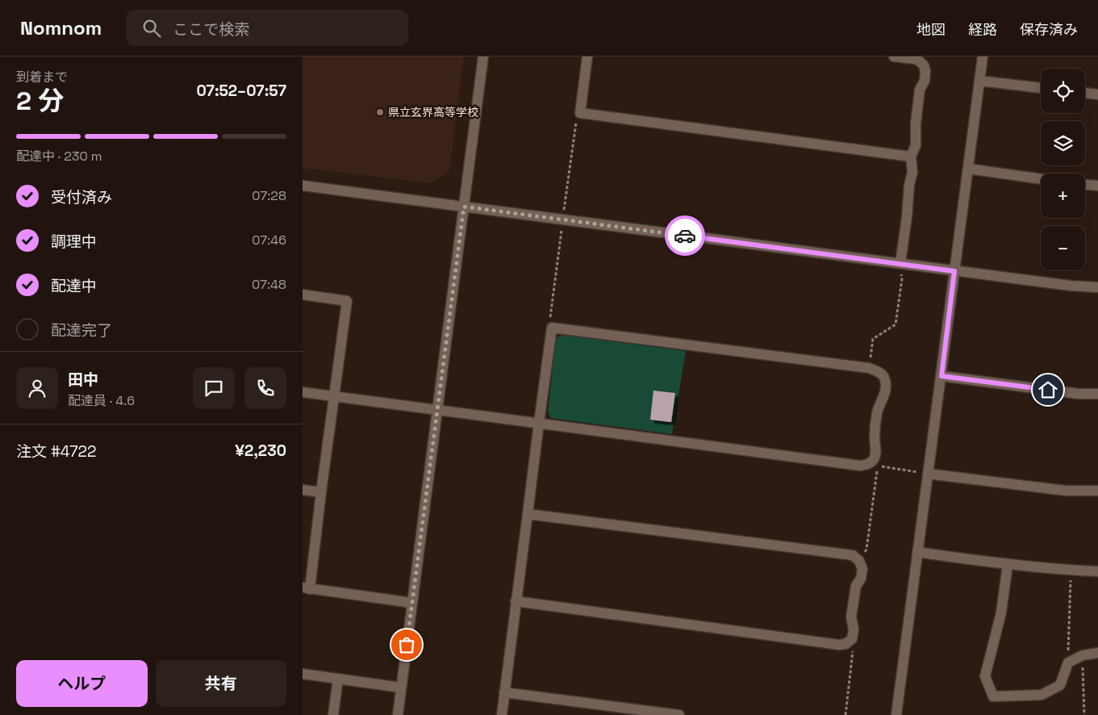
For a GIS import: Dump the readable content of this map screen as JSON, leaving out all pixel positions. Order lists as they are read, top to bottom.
{
  "places": ["県立玄界高等学校"],
  "page": {
    "header": "Nomnom",
    "search": "ここで検索",
    "nav": ["地図", "経路", "保存済み"],
    "heading": ["2 分", "到着まで", "07:52–07:57"],
    "panel": [
      "田中",
      "配達員 · 4.6",
      "注文 #4722",
      "¥2,230"
    ],
    "map_buttons": ["+", "−"],
    "bar": "配達中 · 230 m",
    "list": [
      ["受付済み", "07:28"],
      ["調理中", "07:46"],
      ["配達中", "07:48"],
      "配達完了"
    ],
    "buttons": ["ヘルプ", "共有"]
  }
}
